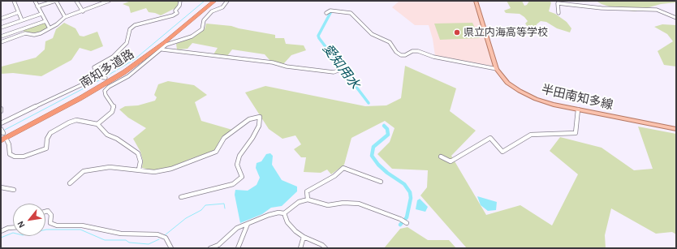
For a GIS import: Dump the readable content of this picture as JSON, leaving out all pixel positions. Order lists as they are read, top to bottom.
{
  "streets": {
    "highway": ["南知多道路"],
    "main road": ["半田南知多線"]
  },
  "water": ["愛知用水"],
  "places": ["県立内海高等学校"],
  "north": "bottom left"
}
